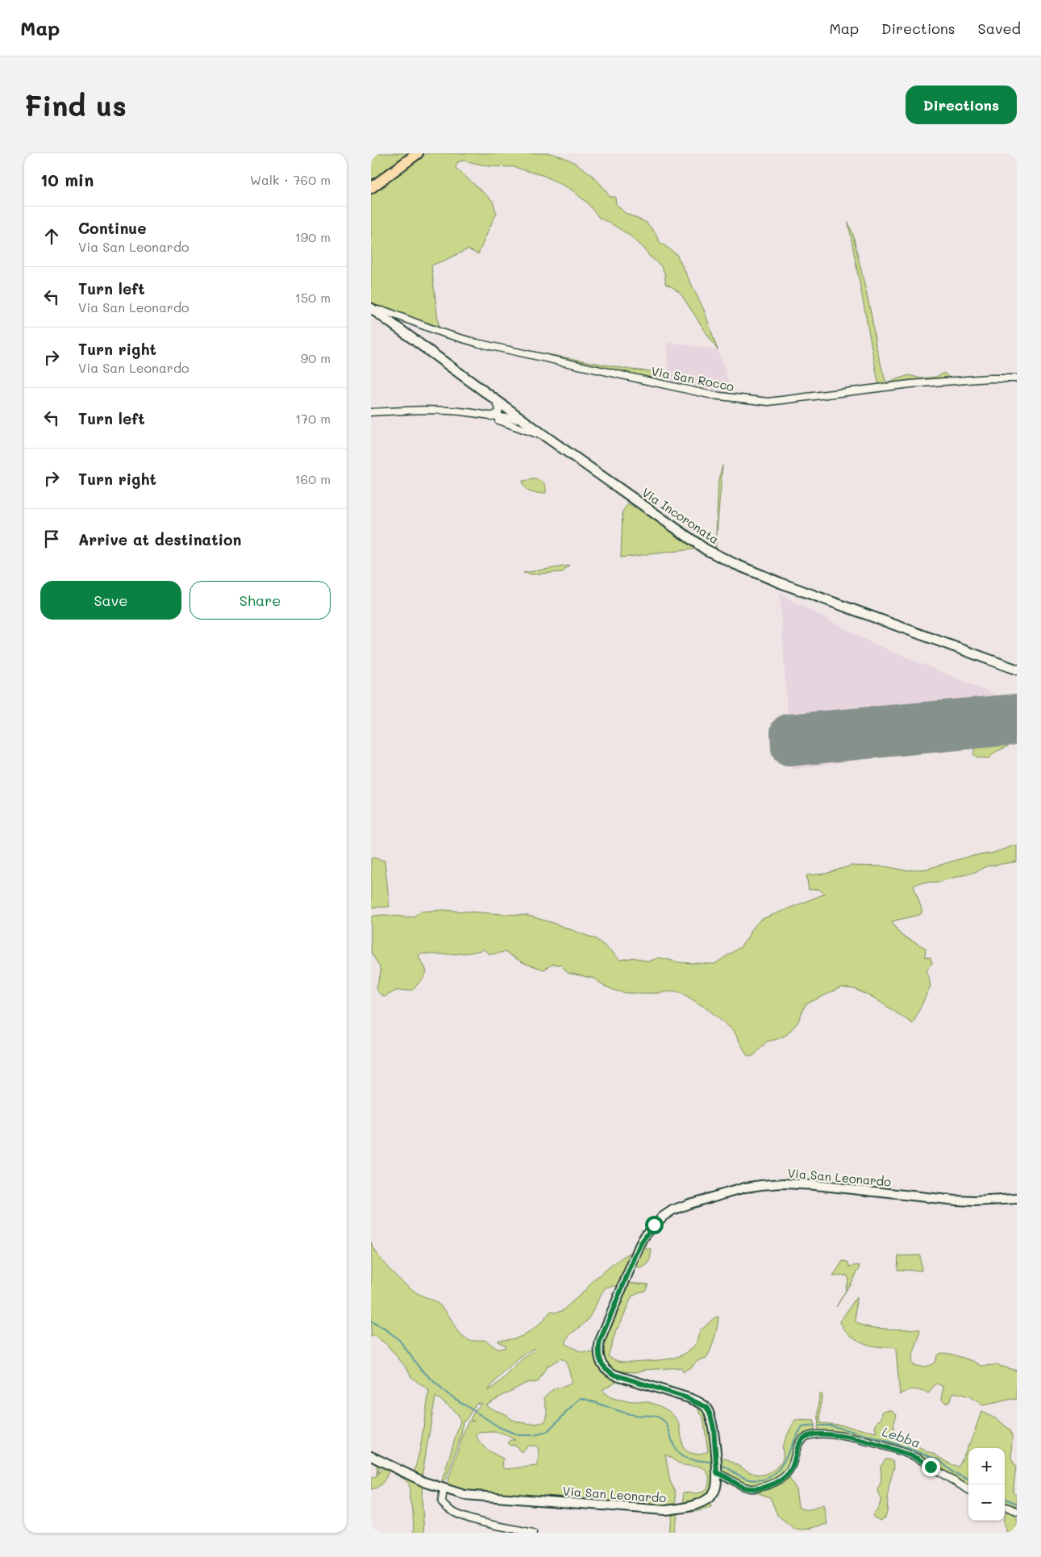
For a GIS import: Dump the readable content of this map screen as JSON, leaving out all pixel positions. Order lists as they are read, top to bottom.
{
  "streets": {
    "main road": ["Via Incoronata"],
    "street": ["Via San Rocco", "Via San Leonardo"]
  },
  "crossings": [
    ["Via San Rocco", "Via Incoronata"]
  ],
  "water": ["Lebba"],
  "page": {
    "header": "Map",
    "nav": ["Map", "Directions", "Saved"],
    "buttons": [
      "Directions",
      ["Save", "Share"]
    ],
    "title": "Find us",
    "heading": ["10 min", "Walk · 760 m"],
    "list": [
      ["Continue", "Via San Leonardo", "190 m"],
      ["Turn left", "Via San Leonardo", "150 m"],
      ["Turn right", "Via San Leonardo", "90 m"],
      ["Turn left", "170 m"],
      ["Turn right", "160 m"],
      "Arrive at destination"
    ],
    "map_buttons": ["+", "−"]
  }
}
